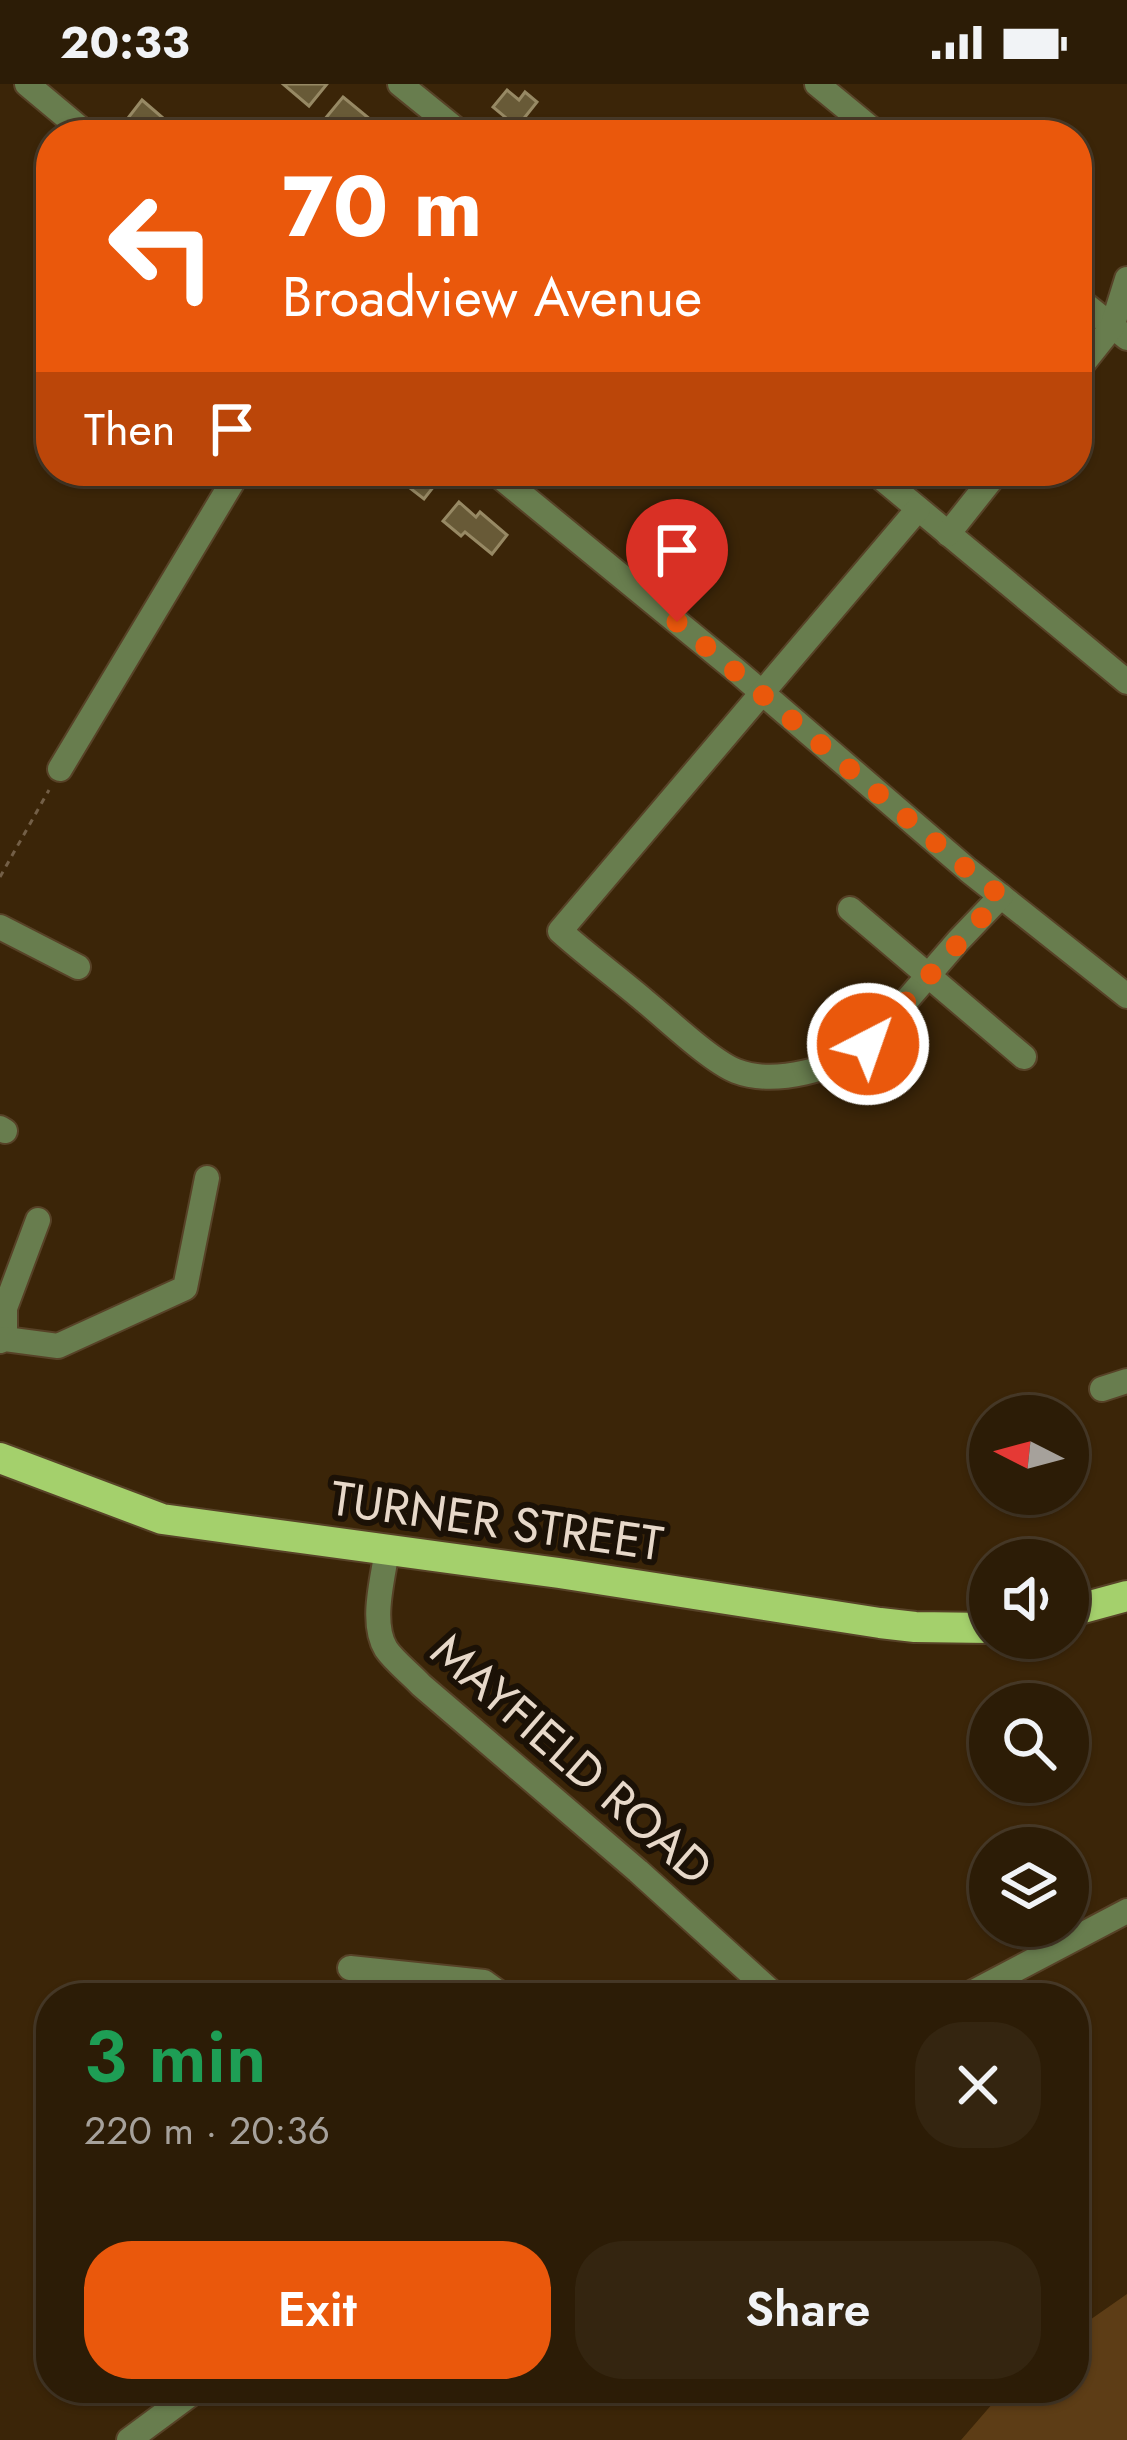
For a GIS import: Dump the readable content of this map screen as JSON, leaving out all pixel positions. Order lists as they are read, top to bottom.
{
  "streets": {
    "main road": ["TURNER STREET"],
    "street": ["MAYFIELD ROAD"]
  },
  "crossings": [
    ["TURNER STREET", "MAYFIELD ROAD"]
  ],
  "north": "left",
  "page": {
    "status": "20:33",
    "turn": ["70 m", "Broadview Avenue"],
    "then": "Then",
    "heading": ["3 min", "220 m · 20:36"],
    "buttons": ["Exit", "Share"]
  }
}
